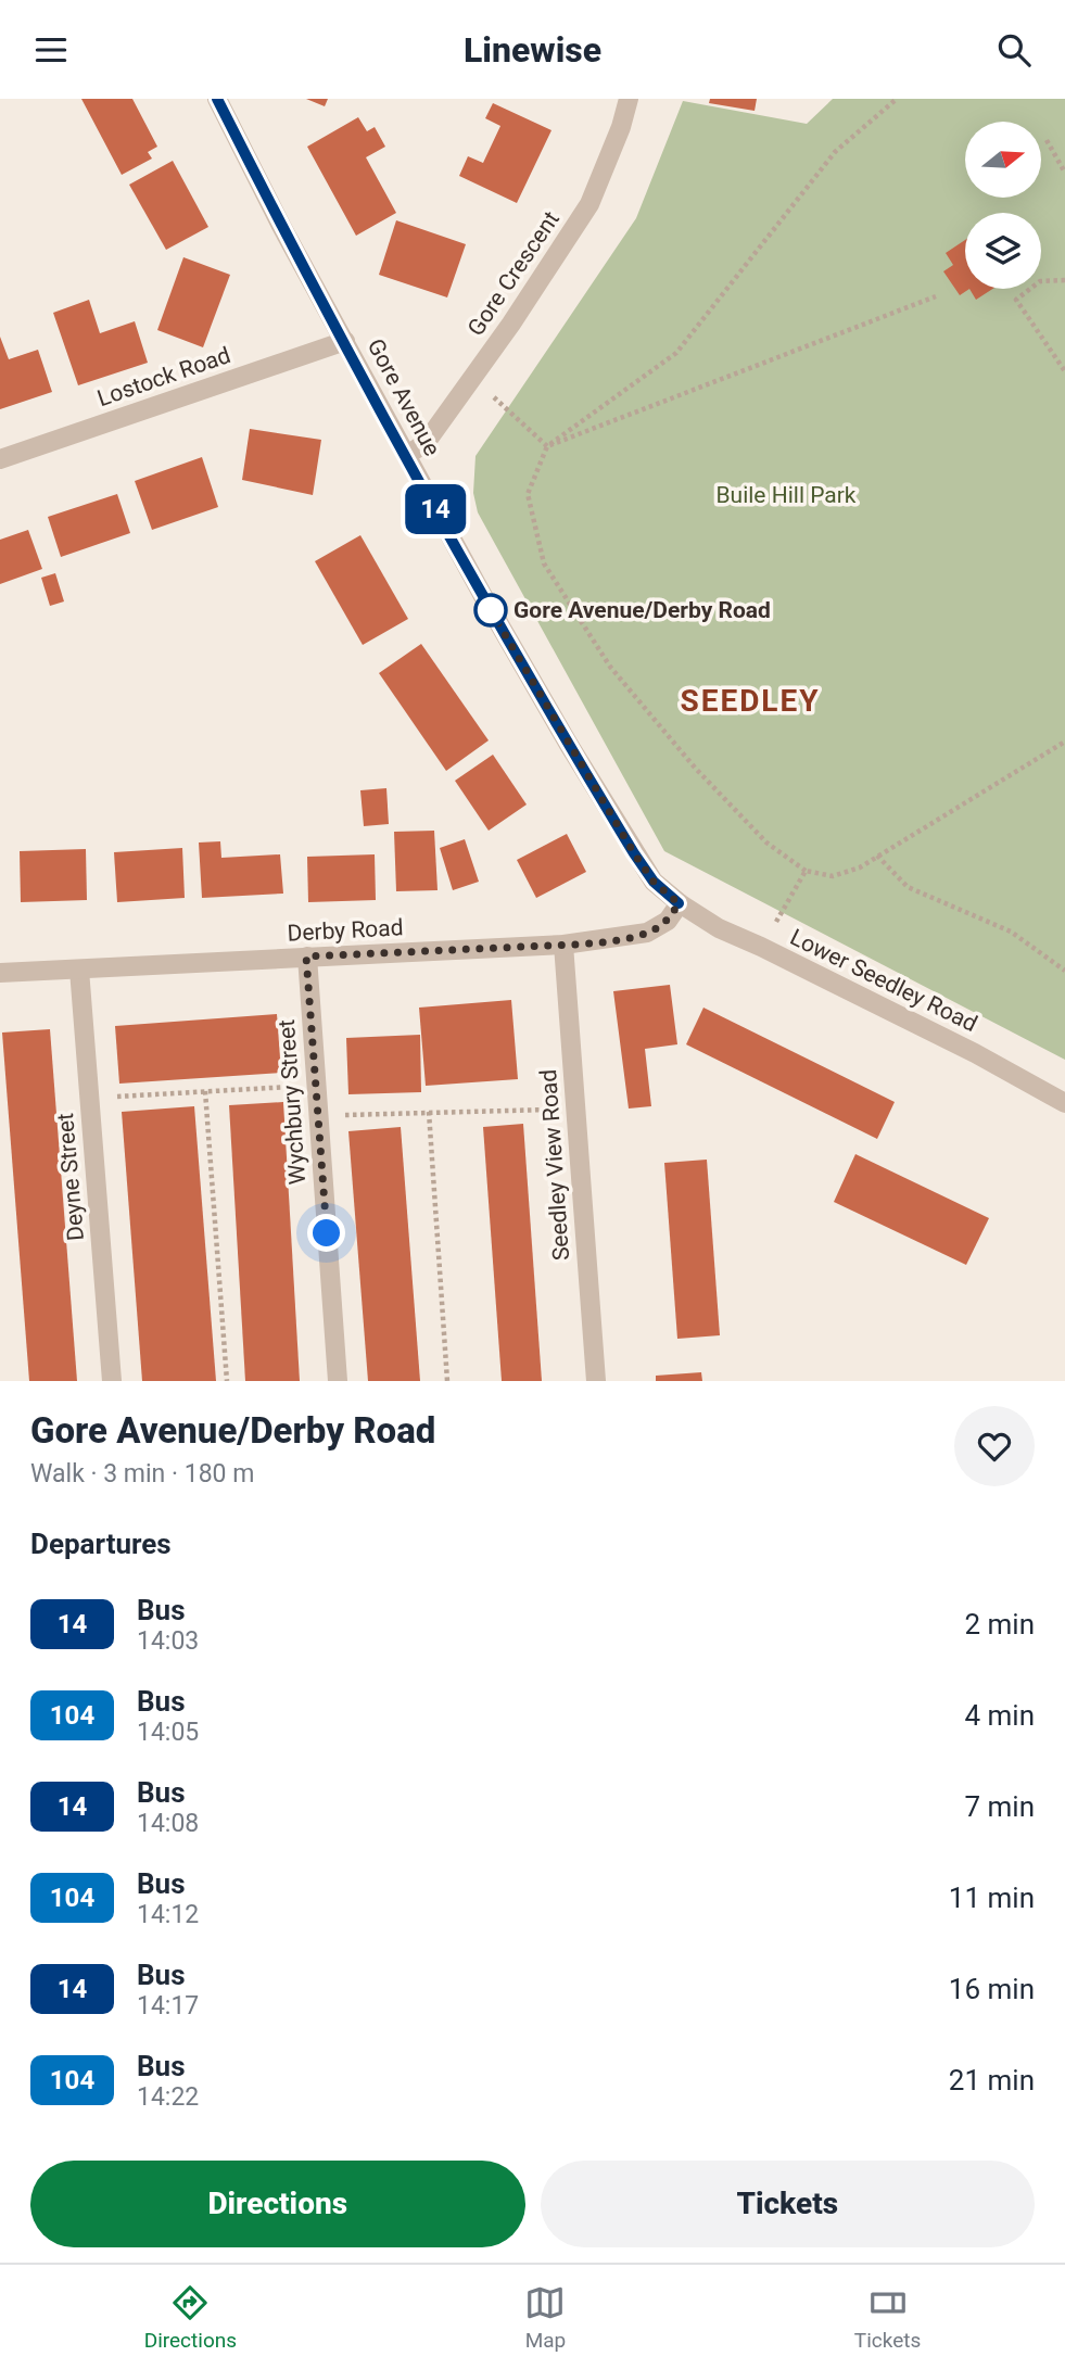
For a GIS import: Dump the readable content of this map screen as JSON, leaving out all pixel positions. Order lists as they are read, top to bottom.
{
  "streets": {
    "street": [
      "Gore Crescent",
      "Lostock Road",
      "Gore Avenue",
      "Derby Road",
      "Lower Seedley Road",
      "Wychbury Street",
      "Seedley View Road",
      "Deyne Street"
    ]
  },
  "crossings": [
    ["Gore Crescent", "Gore Avenue"],
    ["Lostock Road", "Gore Avenue"],
    ["Gore Avenue", "Derby Road"],
    ["Gore Avenue", "Lower Seedley Road"],
    ["Derby Road", "Lower Seedley Road"],
    ["Derby Road", "Wychbury Street"],
    ["Derby Road", "Seedley View Road"],
    ["Derby Road", "Deyne Street"]
  ],
  "districts": ["SEEDLEY"],
  "parks": ["Buile Hill Park"],
  "places": ["Gore Avenue/Derby Road"],
  "lines": ["bus line 14"],
  "north": "right",
  "page": {
    "header": "Linewise",
    "on_map": "14",
    "heading": [
      ["Gore Avenue/Derby Road", "Walk · 3 min · 180 m"],
      "Departures"
    ],
    "list": [
      {
        "mark": "14",
        "name": "Bus",
        "note": "14:03",
        "value": "2 min"
      },
      {
        "mark": "104",
        "name": "Bus",
        "note": "14:05",
        "value": "4 min"
      },
      {
        "mark": "14",
        "name": "Bus",
        "note": "14:08",
        "value": "7 min"
      },
      {
        "mark": "104",
        "name": "Bus",
        "note": "14:12",
        "value": "11 min"
      },
      {
        "mark": "14",
        "name": "Bus",
        "note": "14:17",
        "value": "16 min"
      },
      {
        "mark": "104",
        "name": "Bus",
        "note": "14:22",
        "value": "21 min"
      }
    ],
    "buttons": ["Directions", "Tickets"],
    "tabs": ["Directions", "Map", "Tickets"]
  }
}
